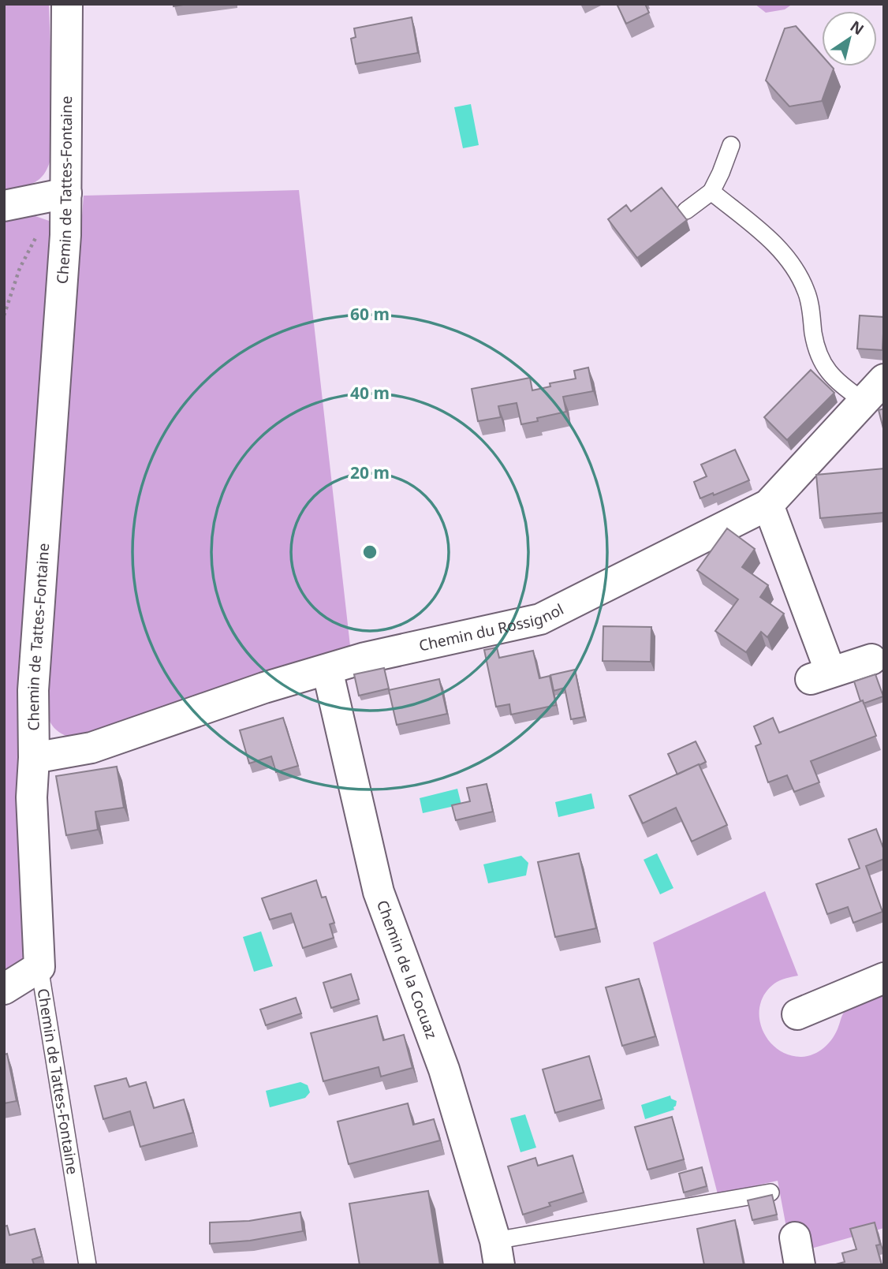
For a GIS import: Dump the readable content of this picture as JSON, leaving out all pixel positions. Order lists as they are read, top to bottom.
{
  "streets": {
    "street": ["Chemin de Tattes-Fontaine", "Chemin du Rossignol", "Chemin de la Cocuaz"]
  },
  "crossings": [
    ["Chemin de Tattes-Fontaine", "Chemin du Rossignol"],
    ["Chemin du Rossignol", "Chemin de la Cocuaz"]
  ],
  "north": "top right",
  "rings": ["60 m", "40 m", "20 m"]
}
